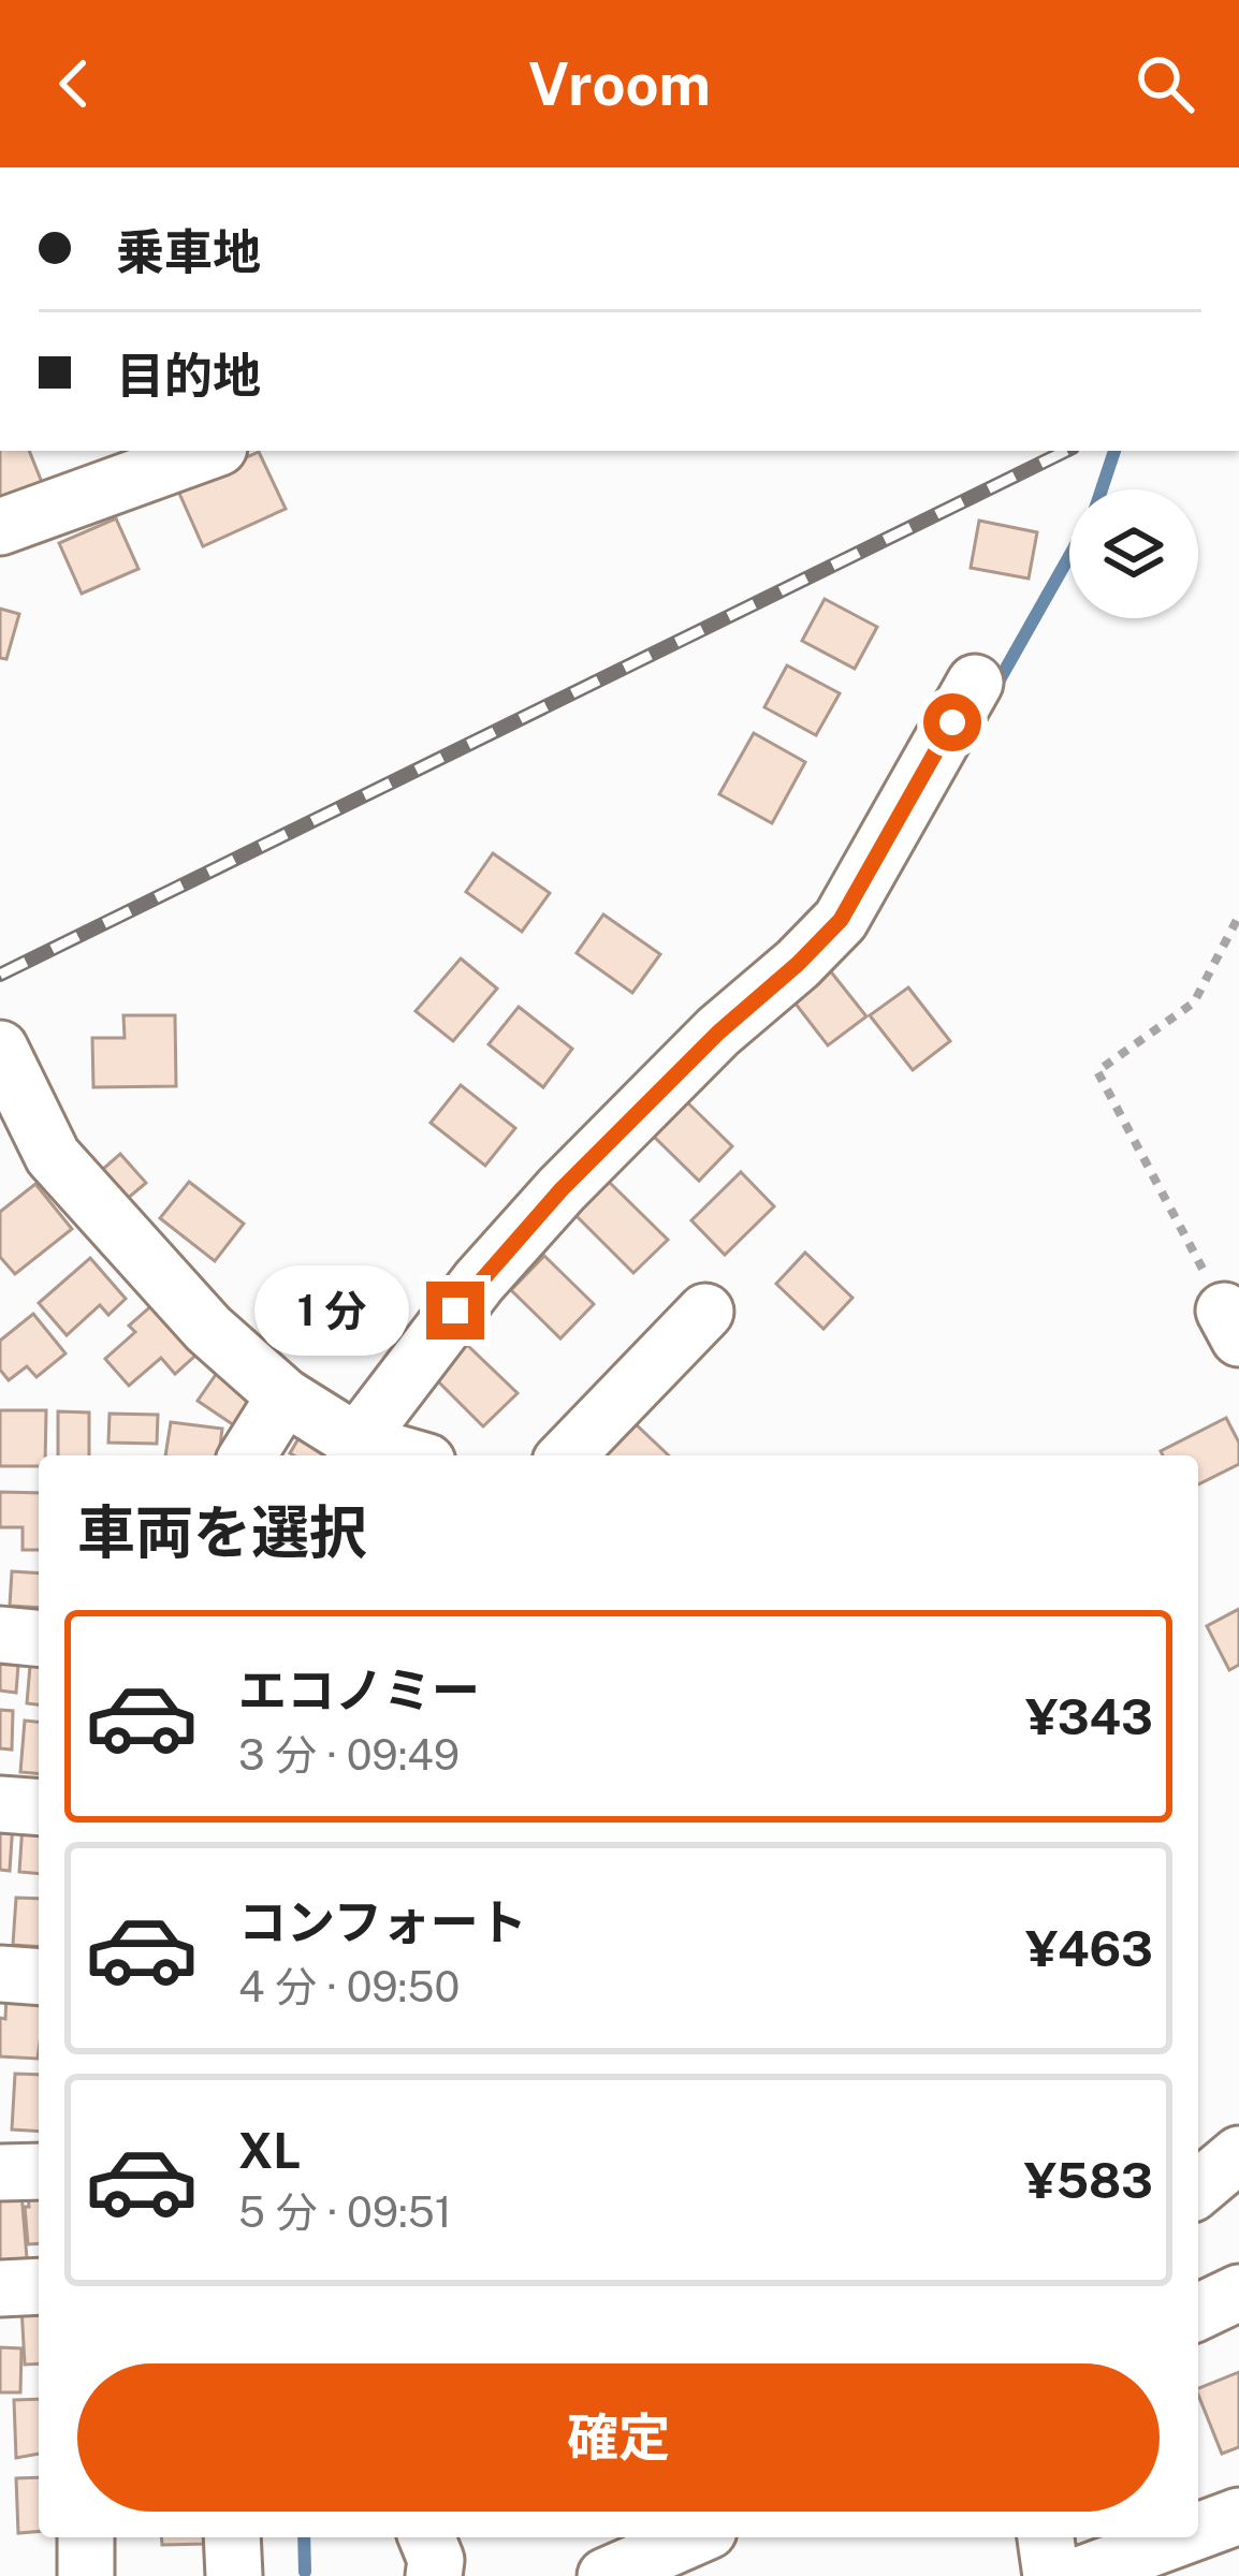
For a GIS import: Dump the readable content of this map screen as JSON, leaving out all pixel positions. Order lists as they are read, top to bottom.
{
  "page": {
    "header": "Vroom",
    "banner": ["乗車地", "目的地"],
    "bubble": "1 分",
    "heading": "車両を選択",
    "list": [
      {
        "name": "エコノミー",
        "note": "3 分 · 09:49",
        "value": "¥343"
      },
      {
        "name": "コンフォート",
        "note": "4 分 · 09:50",
        "value": "¥463"
      },
      {
        "name": "XL",
        "note": "5 分 · 09:51",
        "value": "¥583"
      }
    ],
    "buttons": "確定"
  }
}
